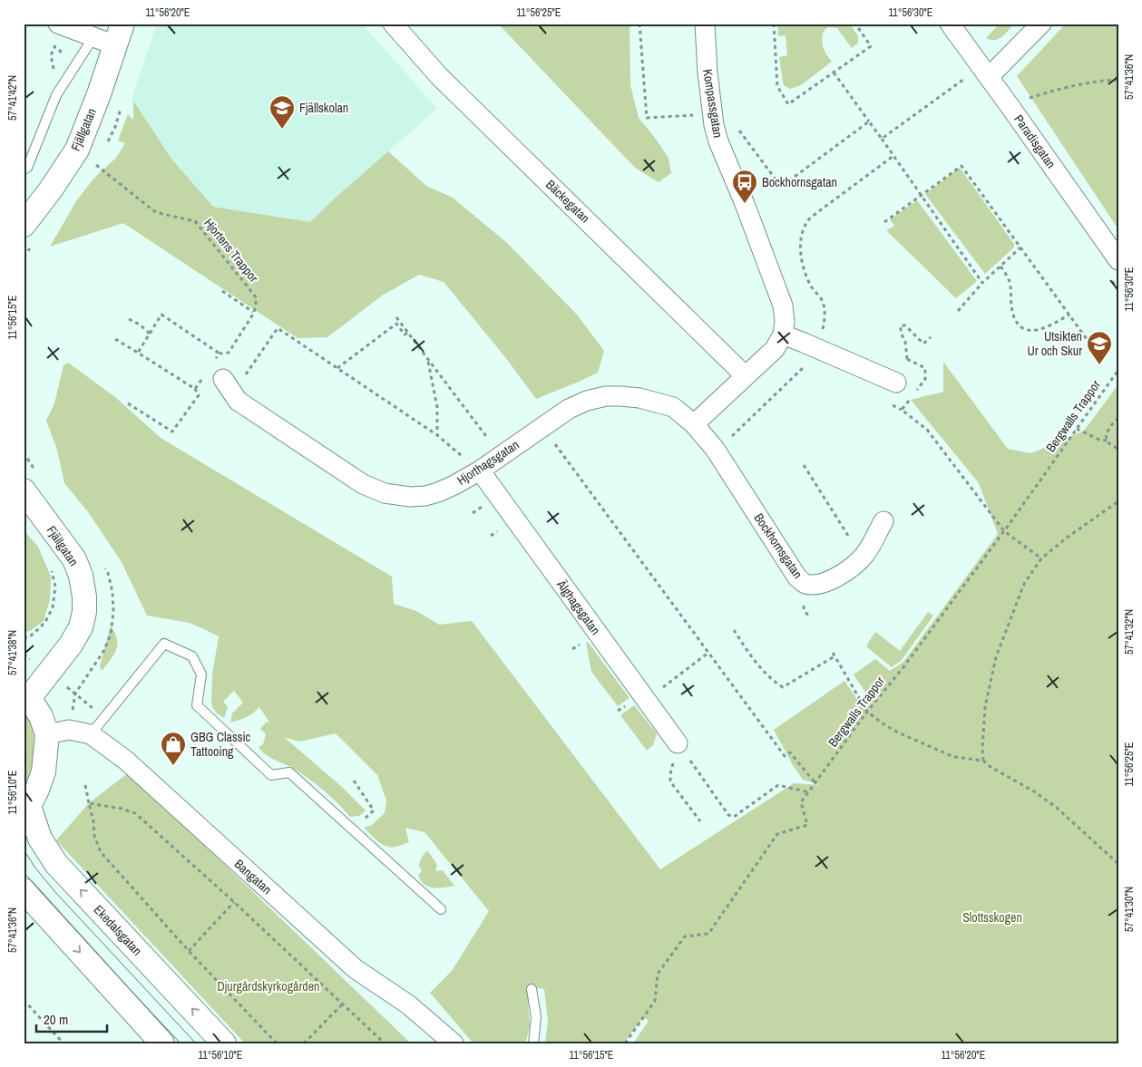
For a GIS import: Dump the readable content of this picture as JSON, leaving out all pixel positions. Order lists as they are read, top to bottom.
{
  "streets": {
    "street": [
      "Kompassgatan",
      "Fjällgatan",
      "Paradisgatan",
      "Bäckegatan",
      "Hjorthagsgatan",
      "Bockhornsgatan",
      "Älghagsgatan",
      "Bangatan",
      "Ekedalsgatan"
    ],
    "path": ["Hjortens Trappor", "Bergwalls Trappor"]
  },
  "crossings": [
    ["Hjorthagsgatan", "Bockhornsgatan"],
    ["Hjorthagsgatan", "Älghagsgatan"]
  ],
  "parks": ["Slottsskogen", "Djurgårdskyrkogården"],
  "places": {
    "school or university": ["Fjällskolan", "Utsikten Ur och Skur"],
    "bus stop": ["Bockhornsgatan"],
    "shop": ["GBG Classic Tattooing"]
  },
  "scale_bar": "20 m",
  "coordinates": [
    "11°56'20\"E",
    "11°56'25\"E",
    "11°56'30\"E",
    "57°41'36\"N",
    "57°41'42\"N",
    "11°56'15\"E",
    "57°41'32\"N",
    "57°41'38\"N",
    "11°56'10\"E",
    "57°41'30\"N"
  ]
}
